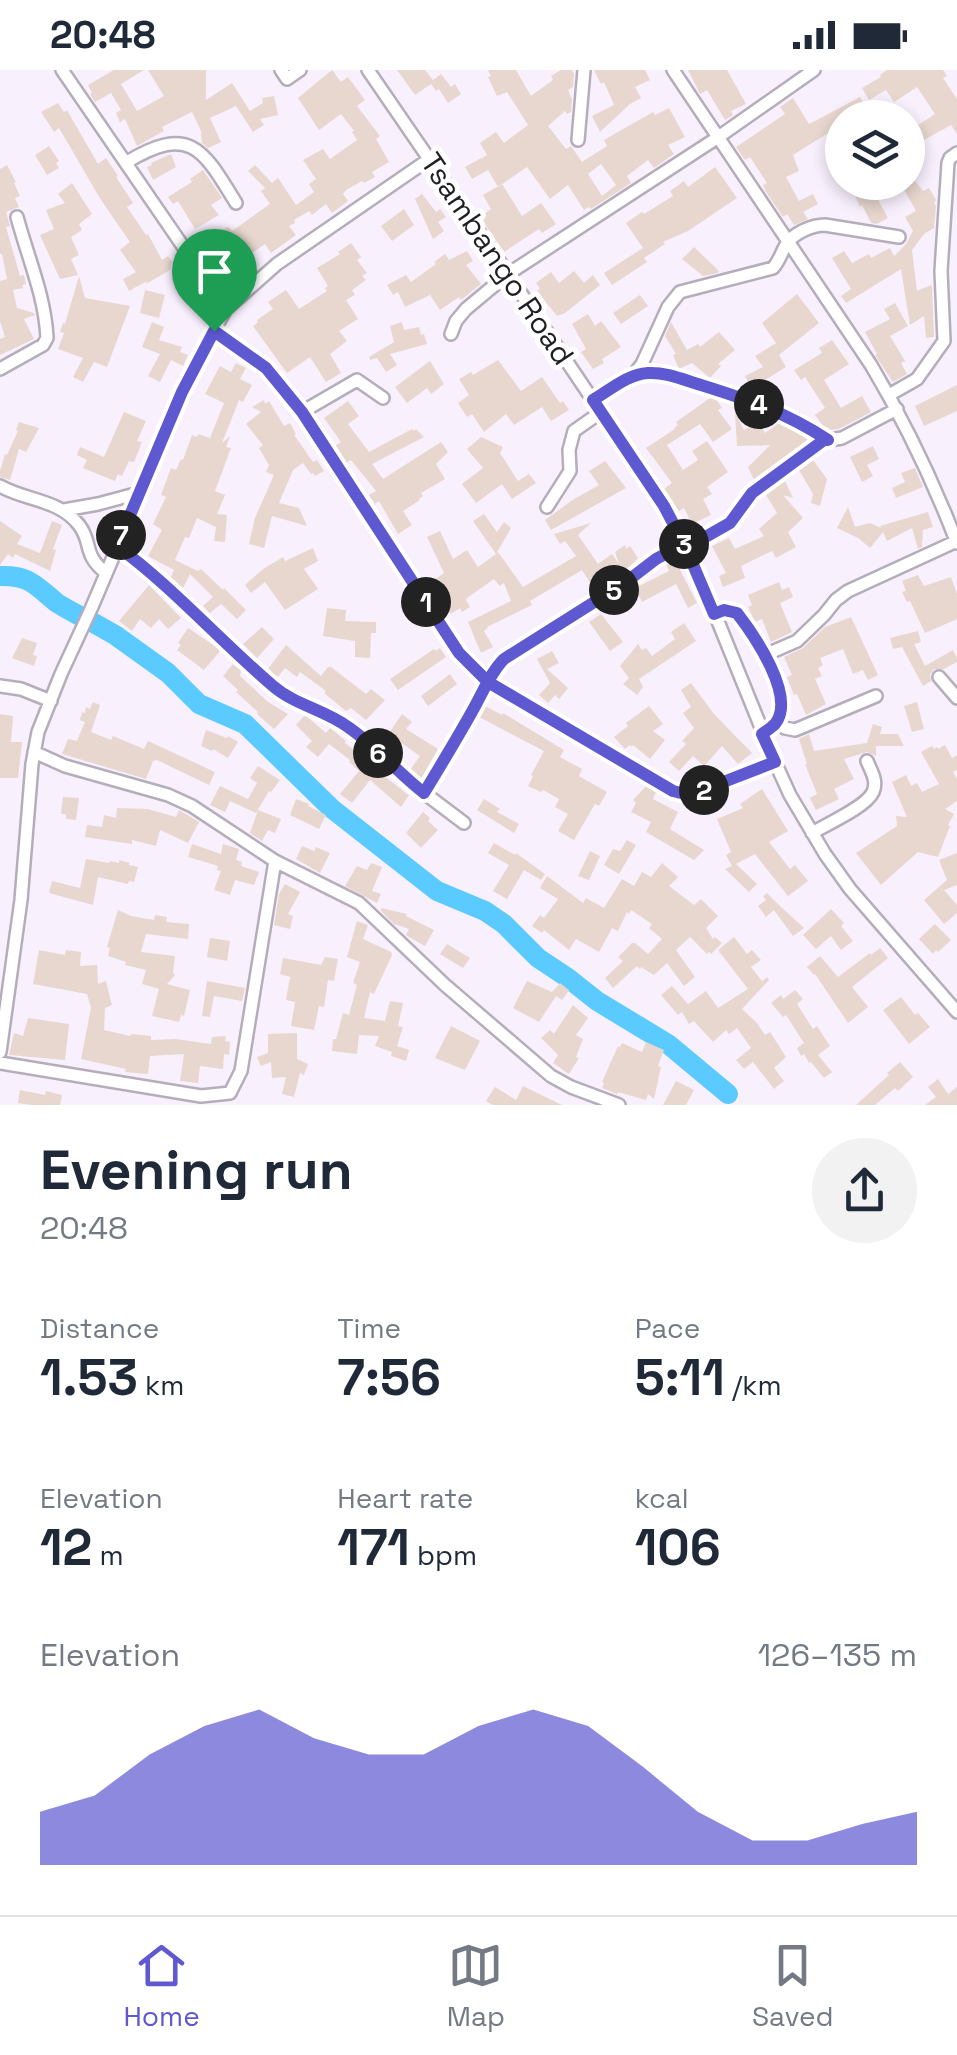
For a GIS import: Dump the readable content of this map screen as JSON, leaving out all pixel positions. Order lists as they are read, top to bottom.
{
  "streets": {
    "street": ["Tsambango Road"]
  },
  "page": {
    "status": "20:48",
    "pins": [
      "4",
      "7",
      "3",
      "5",
      "1",
      "6",
      "2"
    ],
    "heading": ["Evening run", "20:48"],
    "stats": [
      ["Distance", "1.53 km"],
      ["Time", "7:56"],
      ["Pace", "5:11 /km"],
      ["Elevation", "12 m"],
      ["Heart rate", "171 bpm"],
      ["kcal", "106"]
    ],
    "chart": ["Elevation", "126–135 m"],
    "tabs": ["Home", "Map", "Saved"]
  }
}
